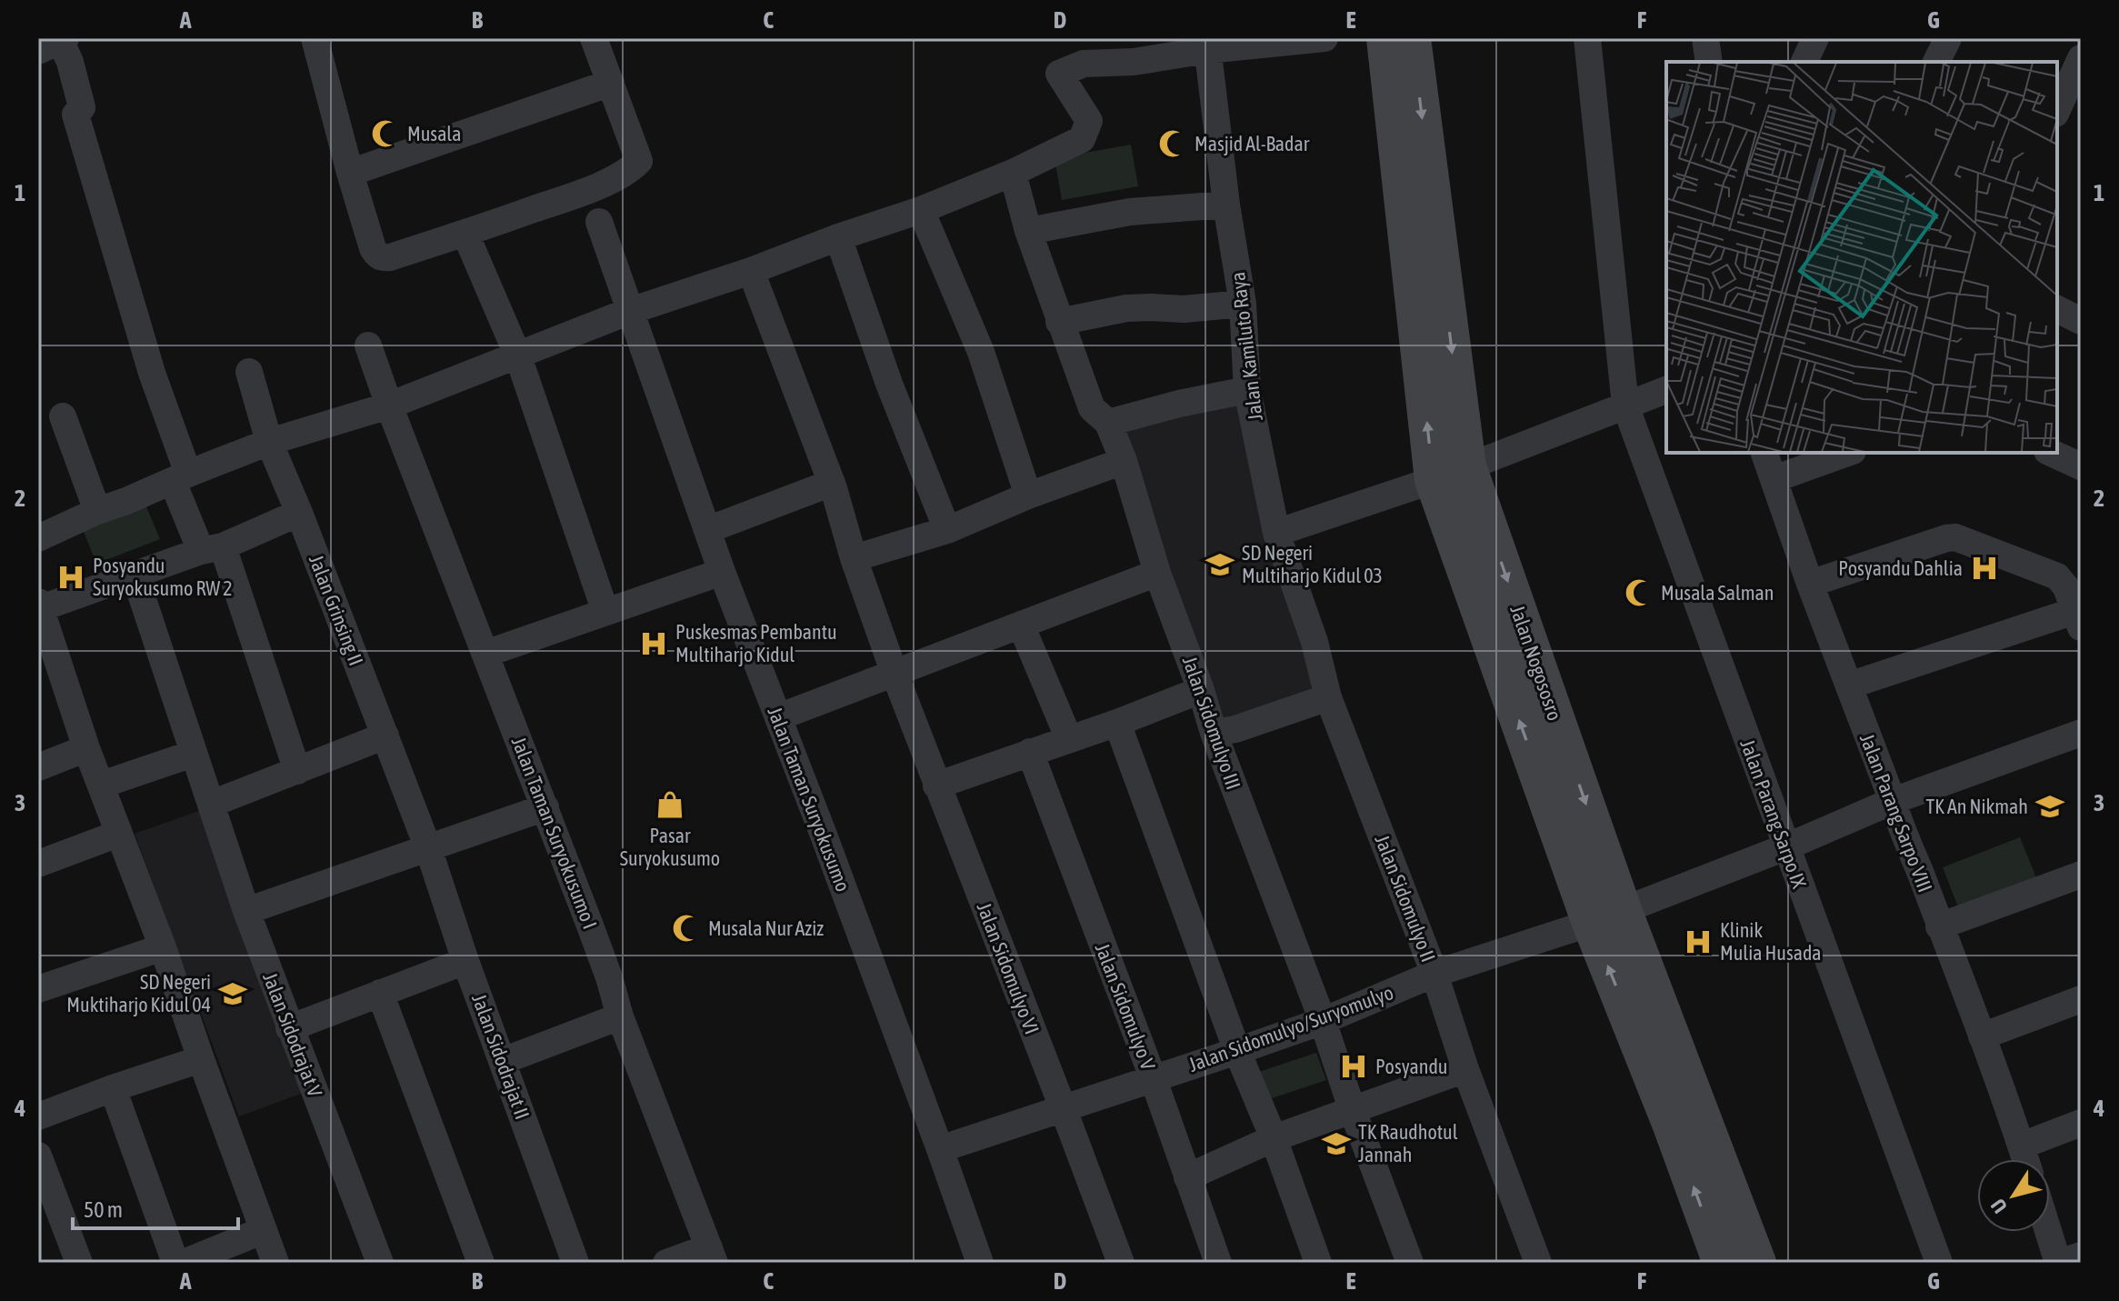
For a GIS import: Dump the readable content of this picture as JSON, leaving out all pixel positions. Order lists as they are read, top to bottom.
{
  "streets": {
    "street": [
      "Jalan Kamiluto Raya",
      "Jalan Grinsing II",
      "Jalan Nogososro",
      "Jalan Sidomulyo III",
      "Jalan Taman Suryokusumo",
      "Jalan Parang Sarpo VIII",
      "Jalan Parang Sarpo IX",
      "Jalan Taman Suryokusumo I",
      "Jalan Sidomulyo II",
      "Jalan Sidomulyo VI",
      "Jalan Sidomulyo V",
      "Jalan Sidomulyo/Suryomulyo",
      "Jalan Sidodrajat V",
      "Jalan Sidodrajat II"
    ]
  },
  "crossings": [
    ["Jalan Kamiluto Raya", "Jalan Sidomulyo II"],
    ["Jalan Grinsing II", "Jalan Sidodrajat II"],
    ["Jalan Nogososro", "Jalan Sidomulyo/Suryomulyo"],
    ["Jalan Sidomulyo III", "Jalan Sidomulyo/Suryomulyo"],
    ["Jalan Taman Suryokusumo", "Jalan Sidomulyo/Suryomulyo"],
    ["Jalan Parang Sarpo VIII", "Jalan Sidomulyo/Suryomulyo"],
    ["Jalan Parang Sarpo IX", "Jalan Sidomulyo/Suryomulyo"],
    ["Jalan Sidomulyo II", "Jalan Sidomulyo/Suryomulyo"],
    ["Jalan Sidomulyo VI", "Jalan Sidomulyo/Suryomulyo"],
    ["Jalan Sidomulyo V", "Jalan Sidomulyo/Suryomulyo"]
  ],
  "places": {
    "mosque": [
      "Musala",
      "Masjid Al-Badar",
      "Musala Salman",
      "Musala Nur Aziz"
    ],
    "school or university": [
      "SD Negeri Multiharjo Kidul 03",
      "TK An Nikmah",
      "SD Negeri Muktiharjo Kidul 04",
      "TK Raudhotul Jannah"
    ],
    "hospital": [
      "Posyandu Dahlia",
      "Posyandu Suryokusumo RW 2",
      "Puskesmas Pembantu Multiharjo Kidul",
      "Klinik Mulia Husada",
      "Posyandu"
    ],
    "shop": ["Pasar Suryokusumo"]
  },
  "scale_bar": "50 m",
  "north": "bottom left",
  "grid": {
    "columns": [
      "A",
      "B",
      "C",
      "D",
      "E",
      "F",
      "G"
    ],
    "rows": [
      "1",
      "2",
      "3",
      "4"
    ]
  }
}
